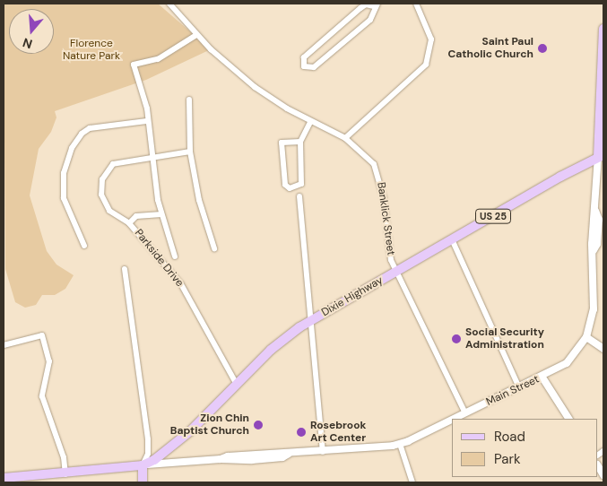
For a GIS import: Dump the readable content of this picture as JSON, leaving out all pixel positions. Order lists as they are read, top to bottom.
{
  "streets": {
    "main road": ["US 25", "Dixie Highway"],
    "street": ["Banklick Street", "Parkside Drive", "Main Street"]
  },
  "crossings": [
    ["Banklick Street", "Dixie Highway"],
    ["Banklick Street", "Main Street"],
    ["Parkside Drive", "Dixie Highway"],
    ["Dixie Highway", "Main Street"]
  ],
  "parks": ["Florence Nature Park"],
  "places": [
    "Saint Paul Catholic Church",
    "Social Security Administration",
    "Zion Chin Baptist Church",
    "Rosebrook Art Center"
  ],
  "legend": ["Road", "Park"],
  "north": "bottom"
}
